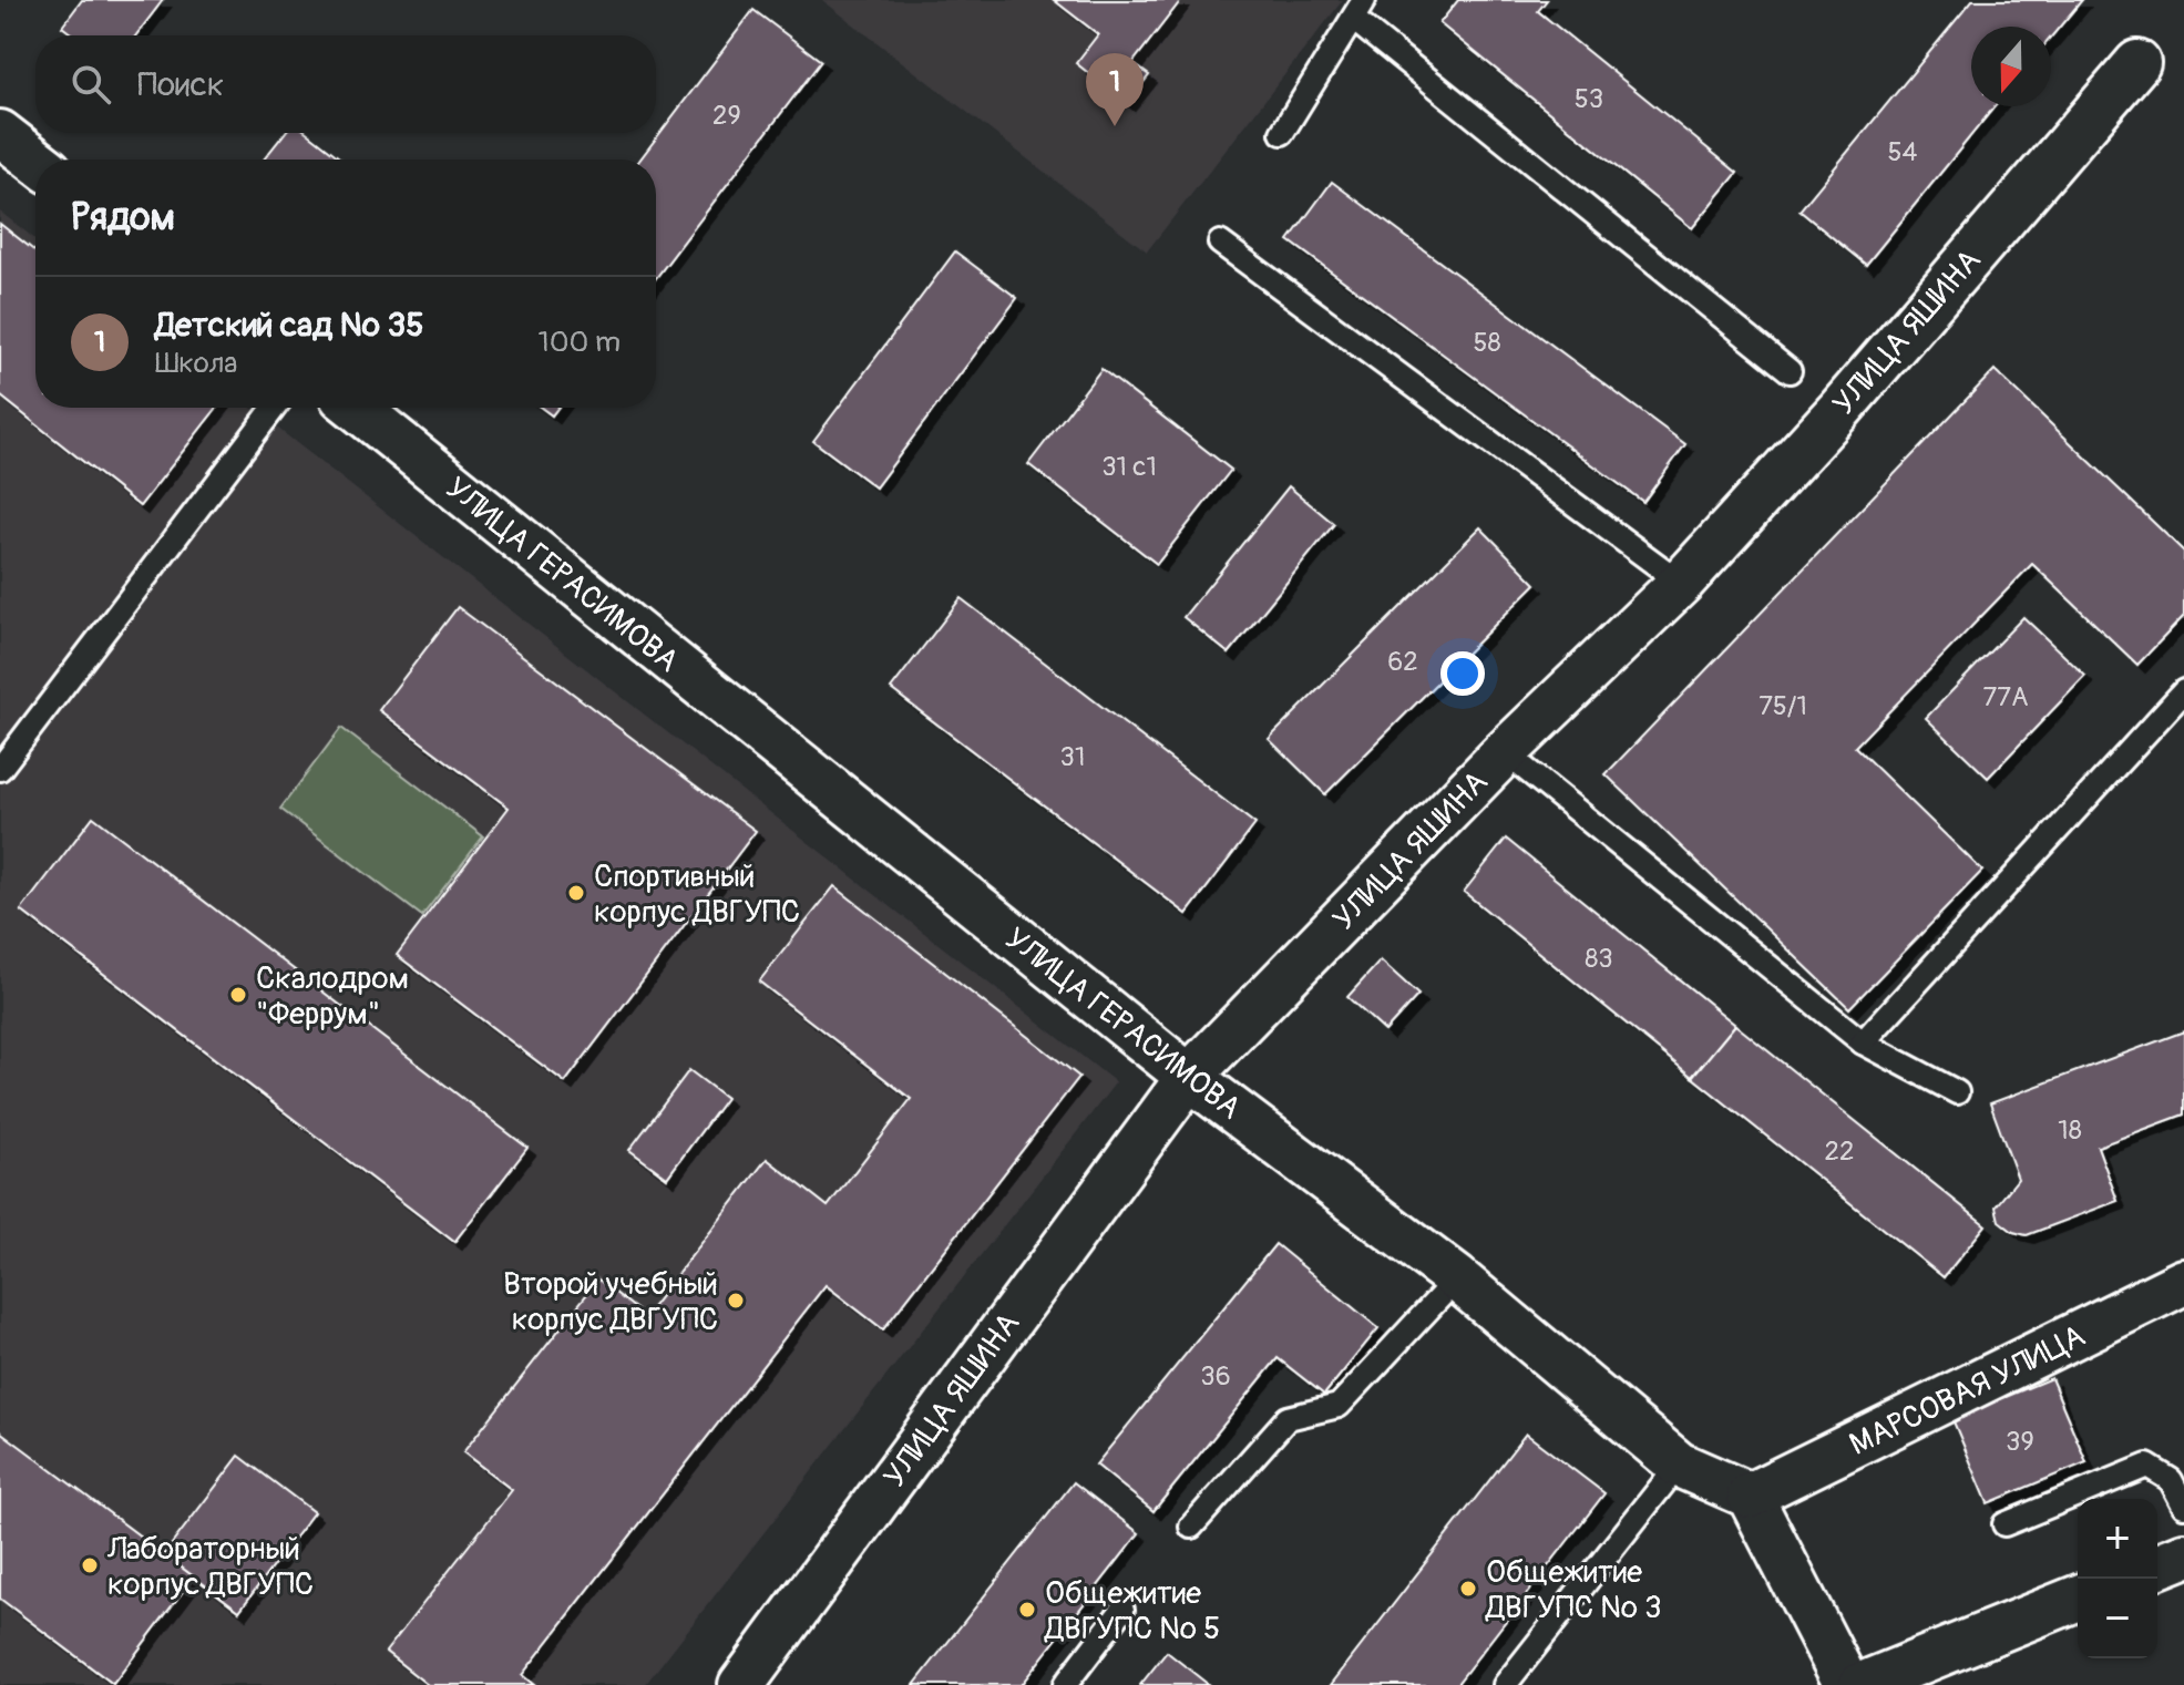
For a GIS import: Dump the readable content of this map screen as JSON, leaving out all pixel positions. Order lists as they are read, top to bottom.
{
  "streets": {
    "street": ["УЛИЦА ЯШИНА", "УЛИЦА ГЕРАСИМОВА", "МАРСОВАЯ УЛИЦА"]
  },
  "crossings": [
    ["УЛИЦА ЯШИНА", "УЛИЦА ГЕРАСИМОВА"],
    ["УЛИЦА ГЕРАСИМОВА", "МАРСОВАЯ УЛИЦА"]
  ],
  "places": [
    "Спортивный корпус ДВГУПС",
    "Скалодром \"Феррум\"",
    "Второй учебный корпус ДВГУПС",
    "Лабораторный корпус ДВГУПС",
    "Общежитие ДВГУПС № 3",
    "Общежитие ДВГУПС № 5"
  ],
  "house_numbers": [
    "53",
    "29",
    "54",
    "58",
    "31 с1",
    "62",
    "77А",
    "75/1",
    "31",
    "83",
    "18",
    "22",
    "36",
    "39"
  ],
  "north": "bottom",
  "page": {
    "search": "Поиск",
    "pins": "1",
    "heading": "Рядом",
    "list": [
      {
        "mark": "1",
        "name": "Детский сад № 35",
        "note": "Школа",
        "value": "100 m"
      }
    ],
    "map_buttons": ["+", "−"]
  }
}
